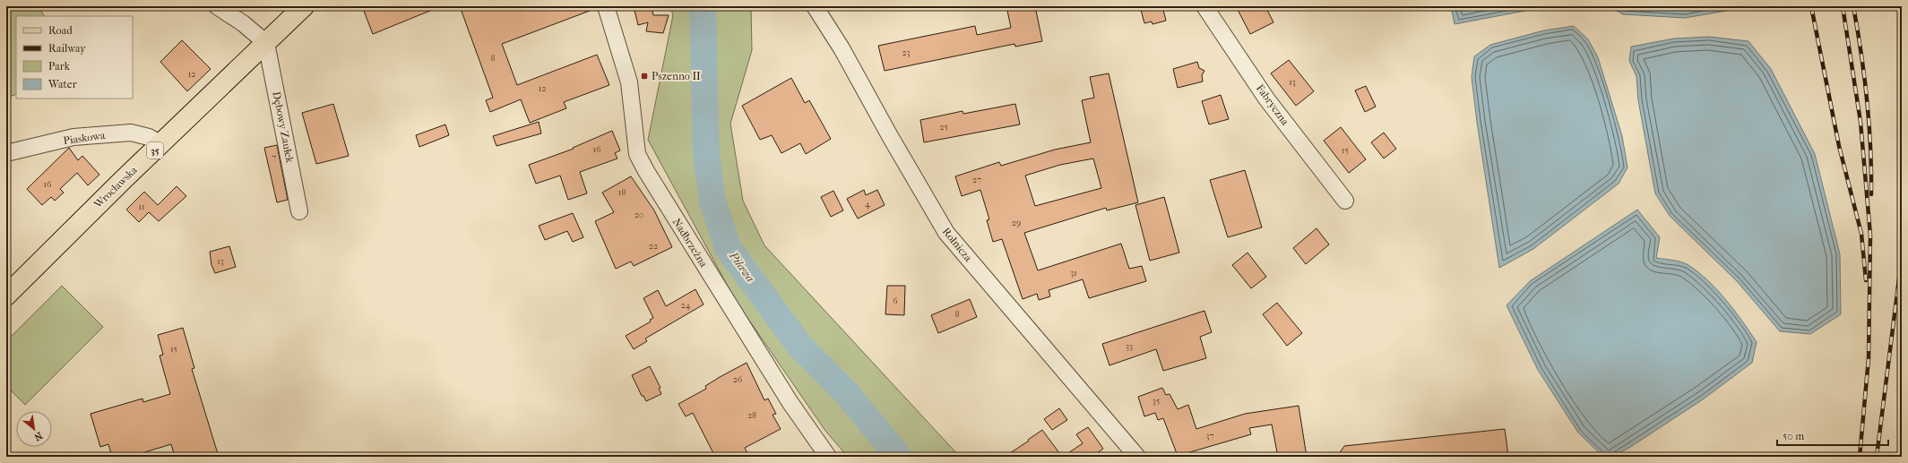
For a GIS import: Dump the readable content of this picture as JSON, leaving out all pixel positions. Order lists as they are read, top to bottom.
{
  "streets": {
    "main road": ["35", "Wrocławska"],
    "street": [
      "Fabryczna",
      "Dębowy Zaułek",
      "Piaskowa",
      "Nadbrzeżna",
      "Rolnicza"
    ]
  },
  "crossings": [
    ["Dębowy Zaułek", "Wrocławska"],
    ["Piaskowa", "Wrocławska"]
  ],
  "water": ["Piława"],
  "places": {
    "transit": ["Pszenno II"]
  },
  "house_numbers": [
    "23",
    "8",
    "12",
    "13",
    "12",
    "25",
    "16",
    "15",
    "7",
    "27",
    "16",
    "18",
    "4",
    "11",
    "20",
    "29",
    "22",
    "13",
    "31",
    "6",
    "24",
    "8",
    "33",
    "15",
    "26",
    "35",
    "28",
    "37"
  ],
  "legend": [
    "Road",
    "Railway",
    "Park",
    "Water"
  ],
  "scale_bar": "50 m",
  "north": "bottom right"
}
